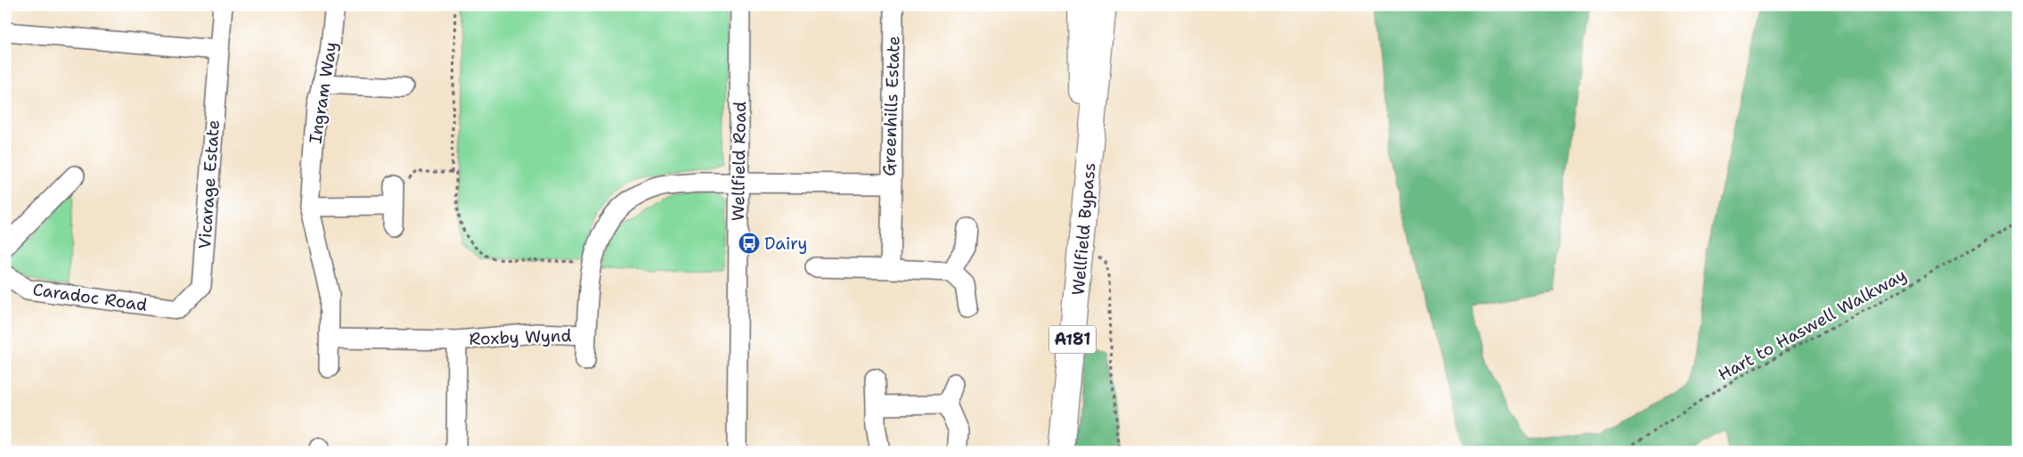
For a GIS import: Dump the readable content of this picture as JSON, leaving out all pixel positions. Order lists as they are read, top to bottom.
{
  "streets": {
    "main road": ["Wellfield Bypass", "A181"],
    "street": [
      "Ingram Way",
      "Greenhills Estate",
      "Wellfield Road",
      "Vicarage Estate",
      "Caradoc Road",
      "Roxby Wynd"
    ],
    "path": ["Hart to Haswell Walkway"]
  },
  "crossings": [
    ["Ingram Way", "Roxby Wynd"],
    ["Greenhills Estate", "Wellfield Road"],
    ["Greenhills Estate", "Roxby Wynd"],
    ["Wellfield Road", "Roxby Wynd"],
    ["Vicarage Estate", "Caradoc Road"]
  ],
  "places": {
    "bus stop": ["Dairy"]
  }
}
